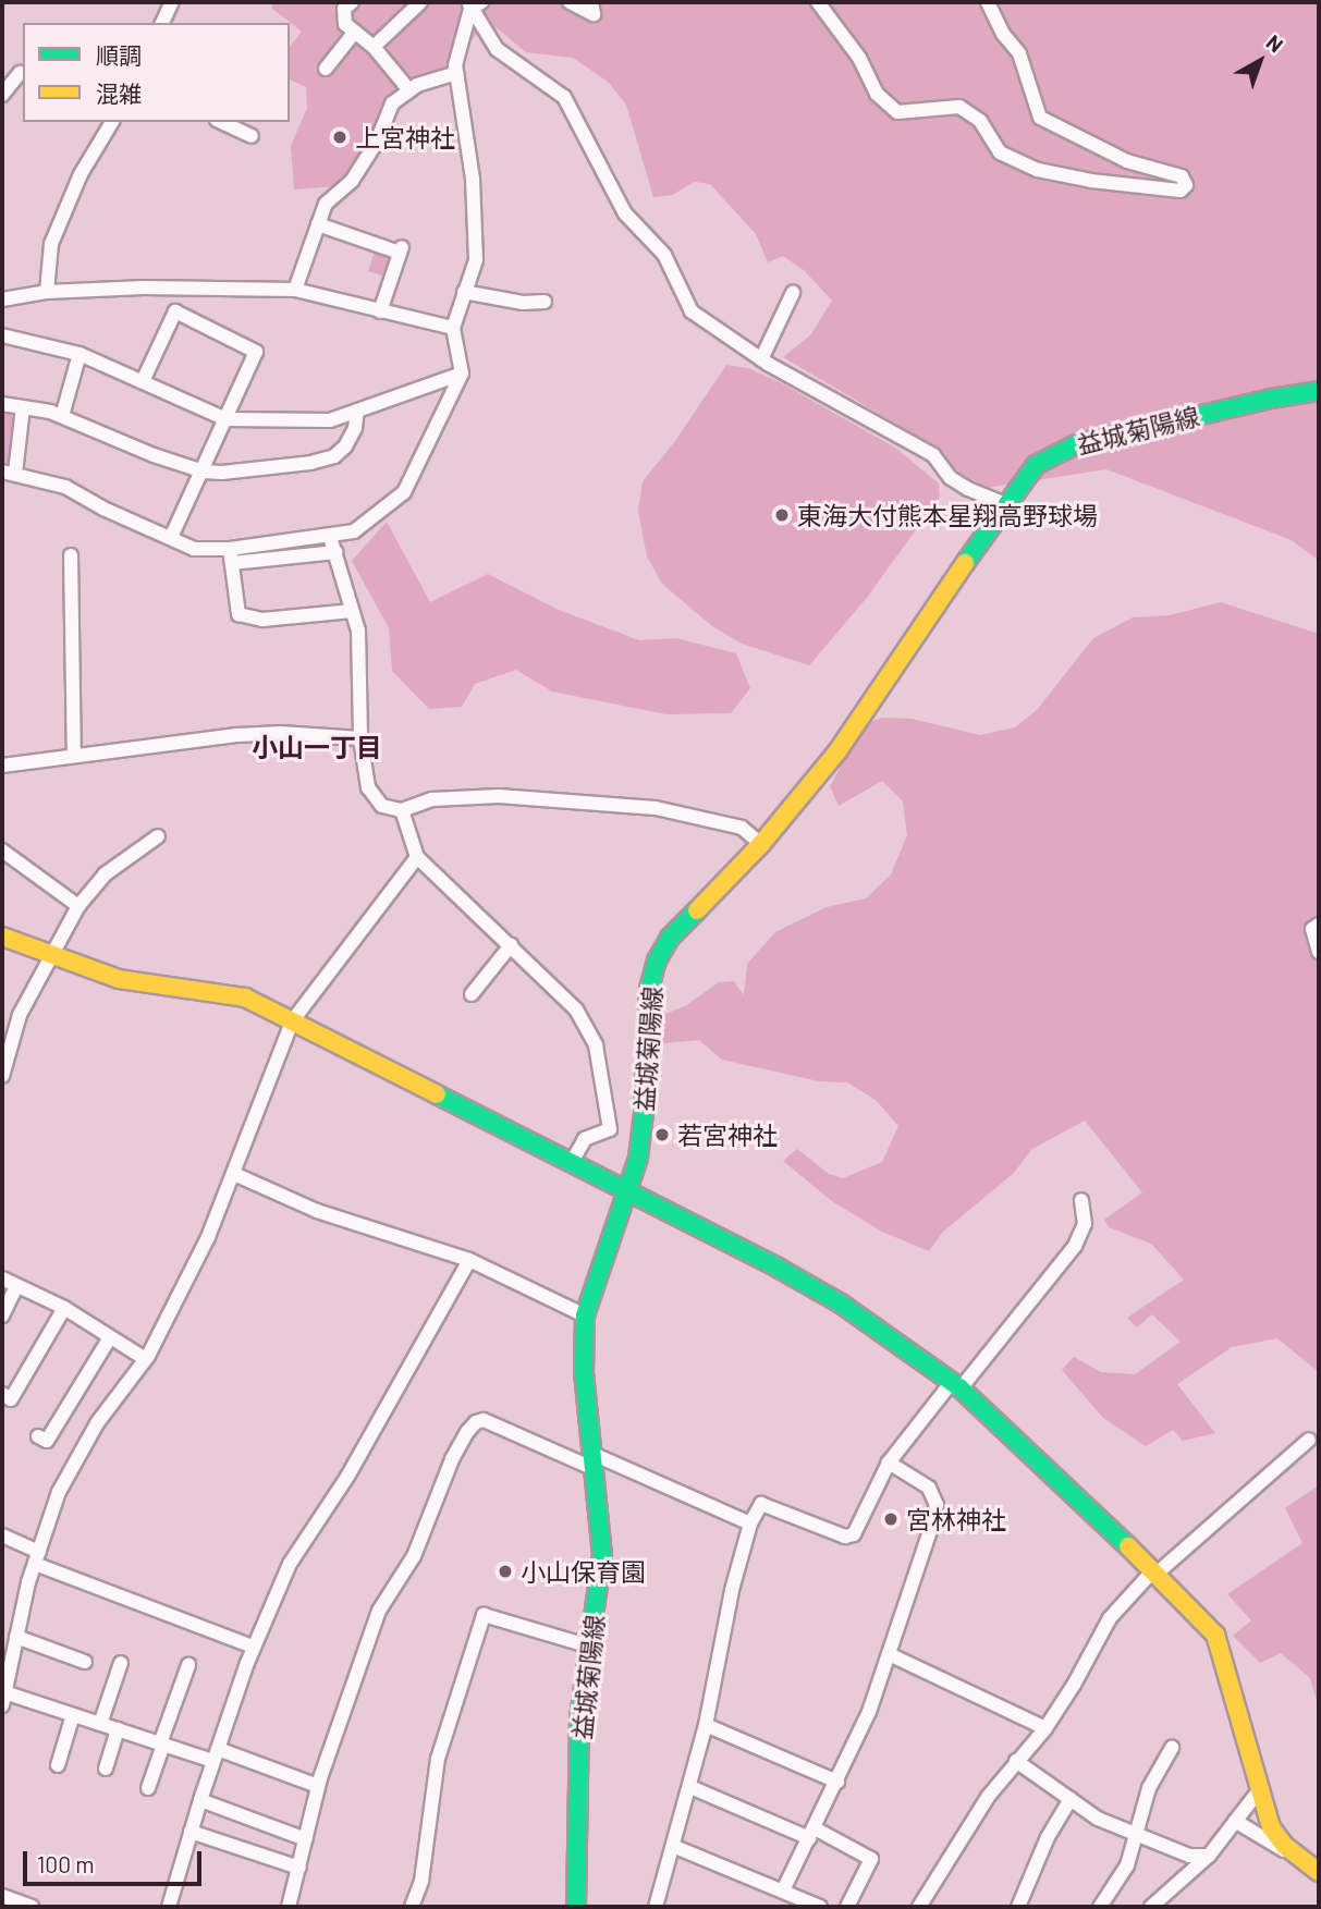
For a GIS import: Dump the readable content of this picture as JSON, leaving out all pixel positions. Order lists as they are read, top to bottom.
{
  "streets": {
    "main road": ["益城菊陽線"]
  },
  "districts": ["小山一丁目"],
  "places": [
    "上宮神社",
    "東海大付熊本星翔高野球場",
    "若宮神社",
    "宮林神社",
    "小山保育園"
  ],
  "legend": ["順調", "混雑"],
  "scale_bar": "100 m",
  "north": "top right"
}
